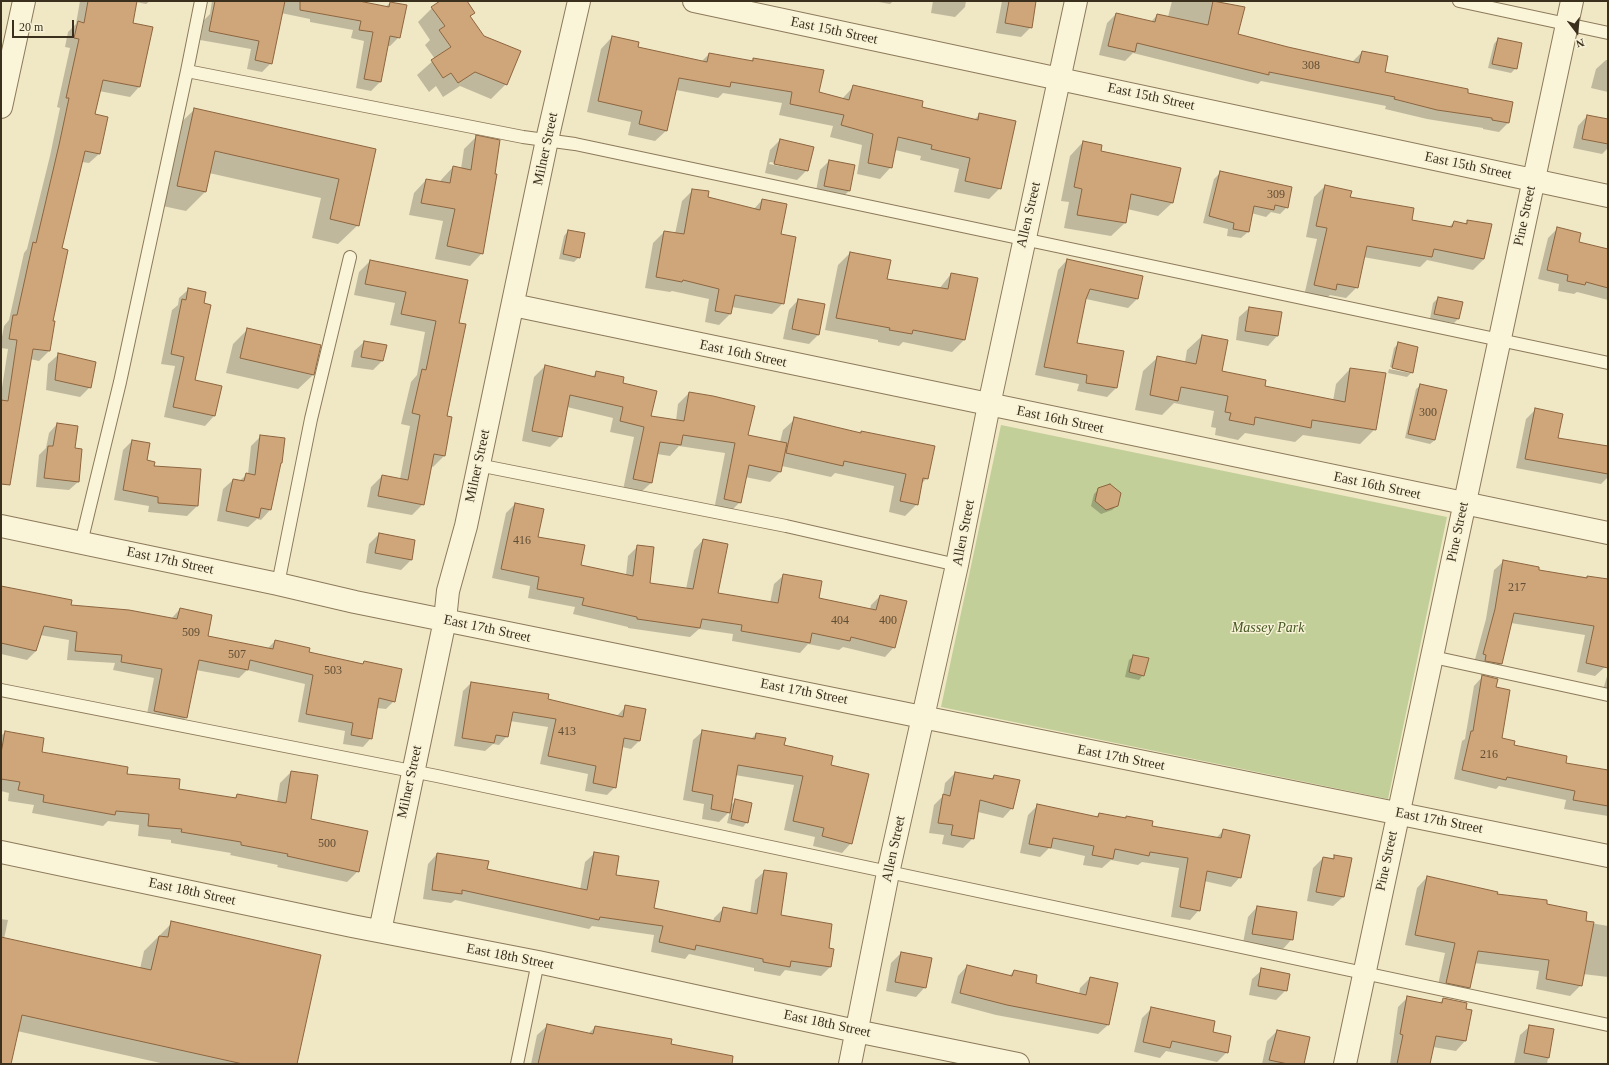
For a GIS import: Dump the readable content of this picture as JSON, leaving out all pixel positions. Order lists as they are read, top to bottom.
{
  "streets": {
    "street": [
      "East 15th Street",
      "Milner Street",
      "Allen Street",
      "Pine Street",
      "East 16th Street",
      "East 17th Street",
      "East 18th Street"
    ]
  },
  "crossings": [
    ["East 15th Street", "Allen Street"],
    ["East 15th Street", "Pine Street"],
    ["Milner Street", "East 16th Street"],
    ["Milner Street", "East 17th Street"],
    ["Milner Street", "East 18th Street"],
    ["Allen Street", "East 16th Street"],
    ["Allen Street", "East 17th Street"],
    ["Allen Street", "East 18th Street"],
    ["Pine Street", "East 16th Street"],
    ["Pine Street", "East 17th Street"]
  ],
  "parks": ["Massey Park"],
  "house_numbers": [
    "308",
    "309",
    "300",
    "416",
    "217",
    "404",
    "400",
    "509",
    "507",
    "503",
    "413",
    "216",
    "500"
  ],
  "scale_bar": "20 m",
  "north": "bottom"
}
